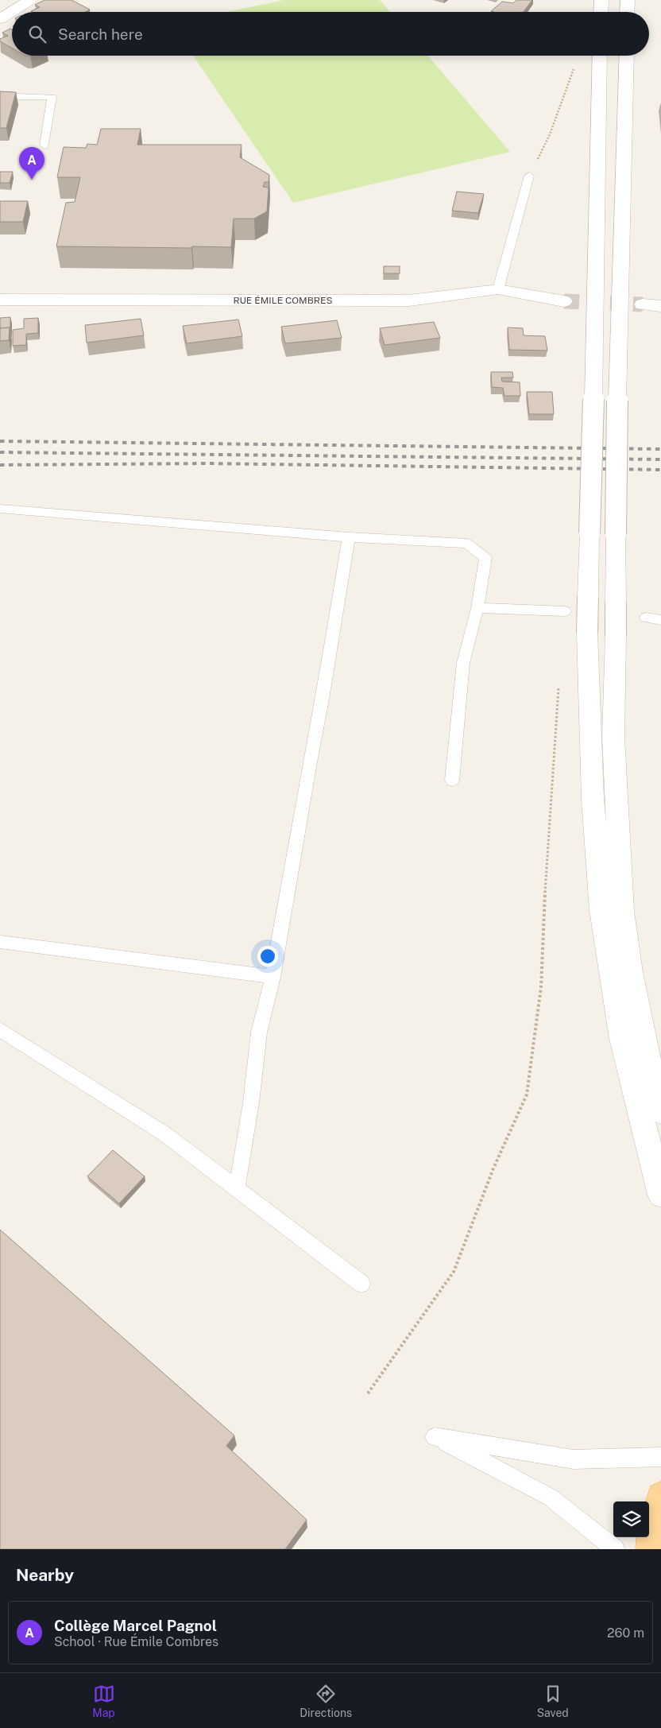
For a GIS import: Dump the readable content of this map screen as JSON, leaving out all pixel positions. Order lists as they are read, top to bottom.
{
  "streets": {
    "street": ["RUE ÉMILE COMBRES"]
  },
  "page": {
    "search": "Search here",
    "pins": "A",
    "heading": "Nearby",
    "list": [
      {
        "mark": "A",
        "name": "Collège Marcel Pagnol",
        "note": "School · Rue Émile Combres",
        "value": "260 m"
      }
    ],
    "nav": ["Map", "Directions", "Saved"]
  }
}
